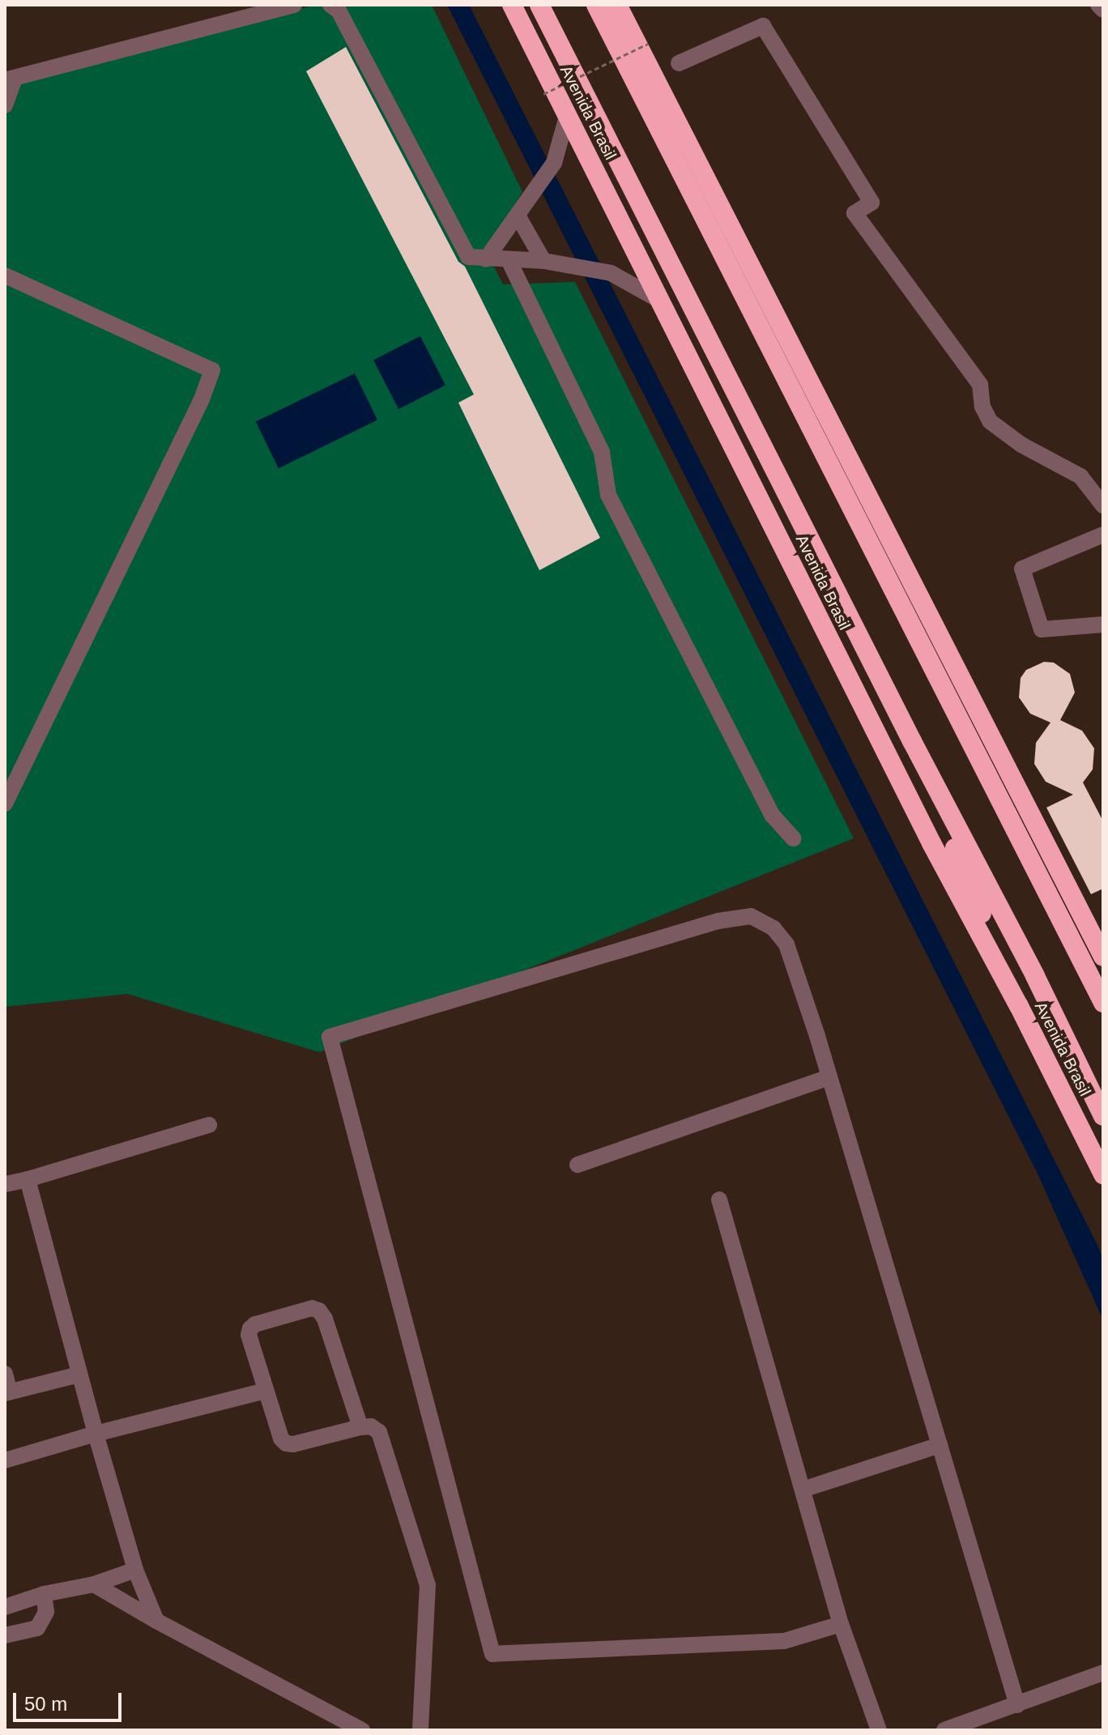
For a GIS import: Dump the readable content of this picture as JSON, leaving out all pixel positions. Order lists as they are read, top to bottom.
{
  "streets": {
    "highway": ["Avenida Brasil"]
  },
  "scale_bar": "50 m"
}
